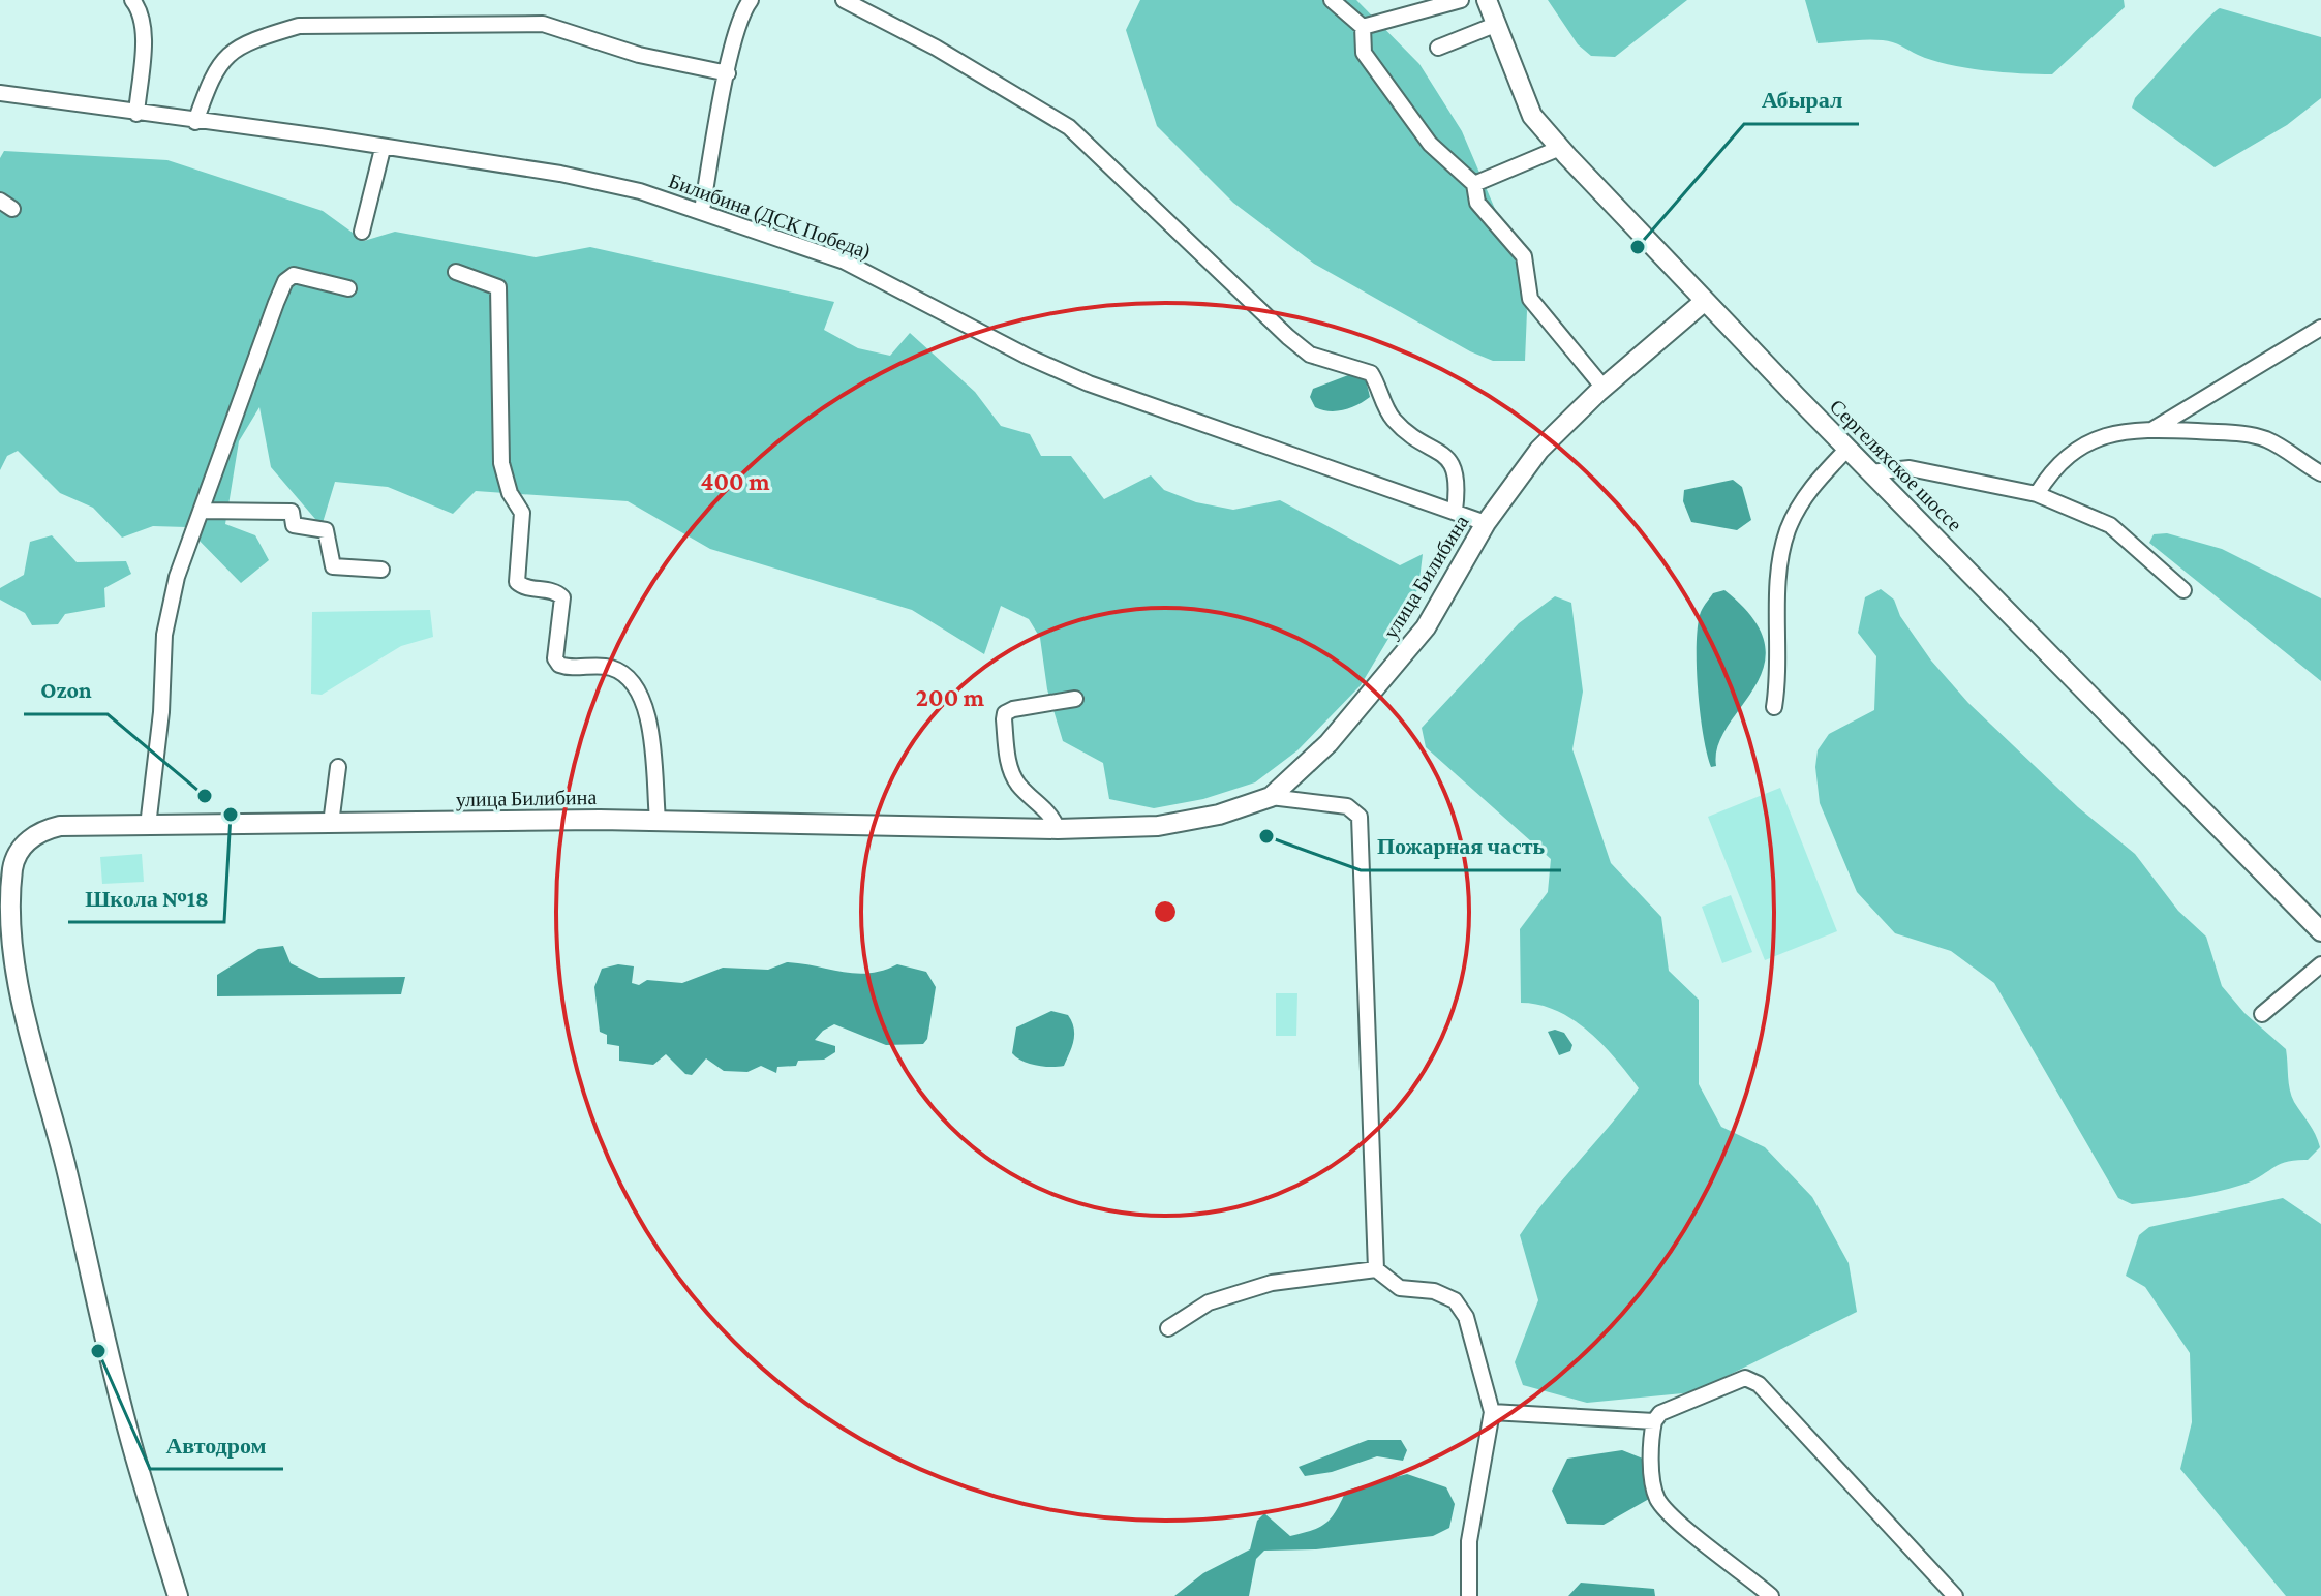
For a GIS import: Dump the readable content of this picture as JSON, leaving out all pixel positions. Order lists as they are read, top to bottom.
{
  "streets": {
    "main road": ["Сергеляхское шоссе", "улица Билибина"],
    "street": ["Билибина (ДСК Победа)"]
  },
  "crossings": [
    ["Билибина (ДСК Победа)", "улица Билибина"],
    ["Сергеляхское шоссе", "улица Билибина"]
  ],
  "places": [
    "Абырал",
    "Ozon",
    "Школа №18",
    "Пожарная часть",
    "Автодром"
  ],
  "rings": ["400 m", "200 m"]
}
